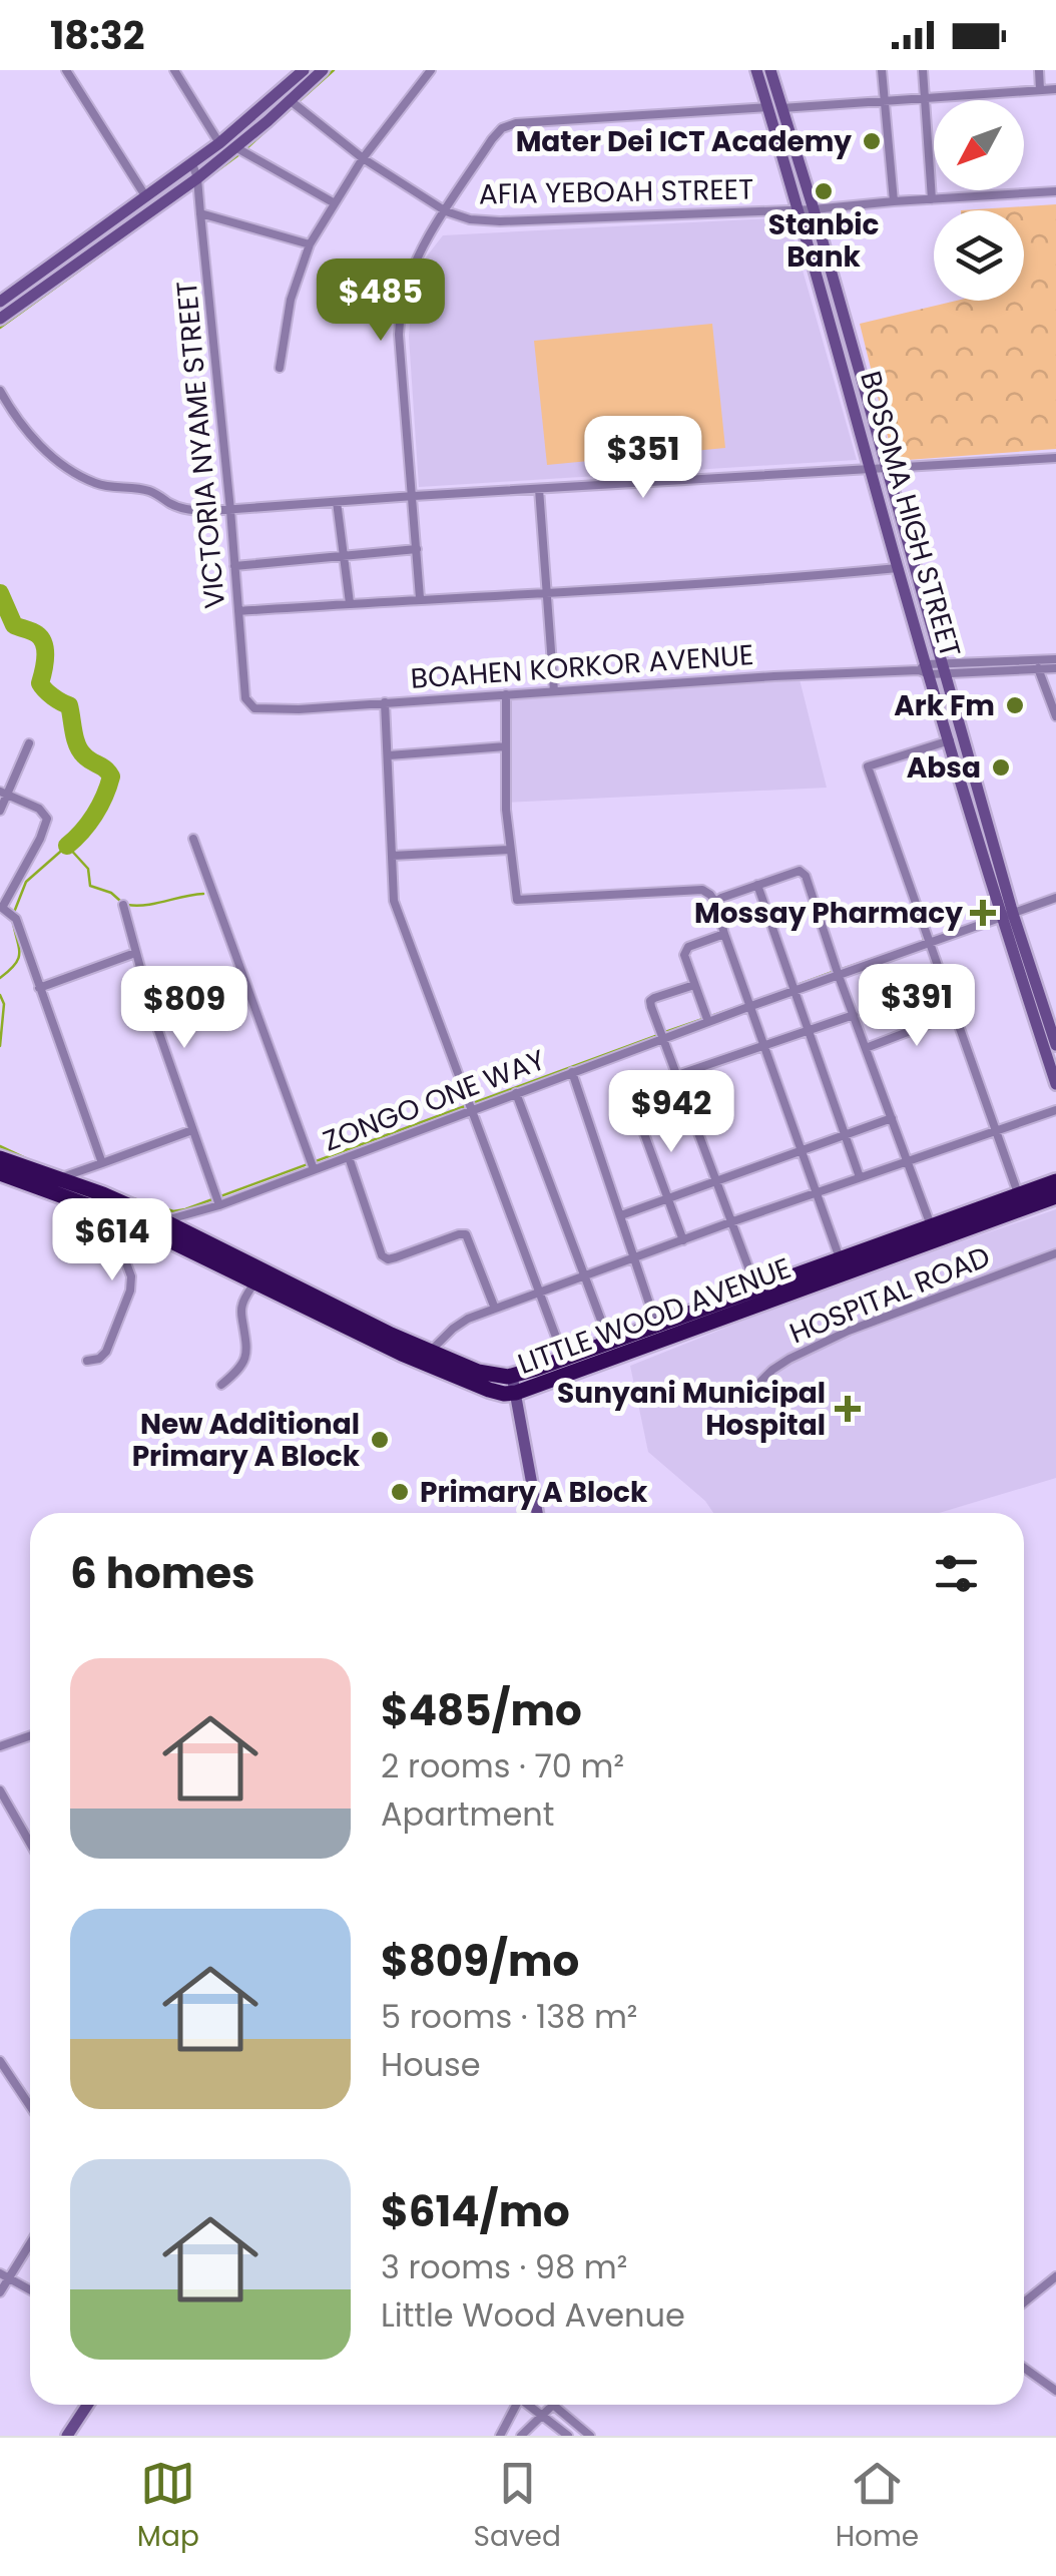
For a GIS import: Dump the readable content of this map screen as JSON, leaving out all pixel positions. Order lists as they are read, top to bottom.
{
  "streets": {
    "highway": ["LITTLE WOOD AVENUE"],
    "street": [
      "AFIA YEBOAH STREET",
      "VICTORIA NYAME STREET",
      "BOSOMA HIGH STREET",
      "BOAHEN KORKOR AVENUE",
      "ZONGO ONE WAY",
      "HOSPITAL ROAD"
    ]
  },
  "crossings": [
    ["AFIA YEBOAH STREET", "BOSOMA HIGH STREET"],
    ["VICTORIA NYAME STREET", "BOAHEN KORKOR AVENUE"],
    ["BOSOMA HIGH STREET", "BOAHEN KORKOR AVENUE"],
    ["BOSOMA HIGH STREET", "ZONGO ONE WAY"],
    ["ZONGO ONE WAY", "LITTLE WOOD AVENUE"]
  ],
  "places": {
    "other": [
      "Mater Dei ICT Academy",
      "Stanbic Bank",
      "Ark Fm",
      "Absa",
      "New Additional Primary A Block",
      "Primary A Block"
    ],
    "health": ["Mossay Pharmacy", "Sunyani Municipal Hospital"]
  },
  "north": "bottom left",
  "page": {
    "status": "18:32",
    "price": [
      "$485",
      "$351",
      "$391",
      "$809",
      "$942",
      "$614"
    ],
    "heading": "6 homes",
    "list": [
      {
        "name": "$485/mo",
        "note": "2 rooms · 70 m² · Apartment"
      },
      {
        "name": "$809/mo",
        "note": "5 rooms · 138 m² · House"
      },
      {
        "name": "$614/mo",
        "note": "3 rooms · 98 m² · Little Wood Avenue"
      }
    ],
    "tabs": ["Map", "Saved", "Home"]
  }
}
